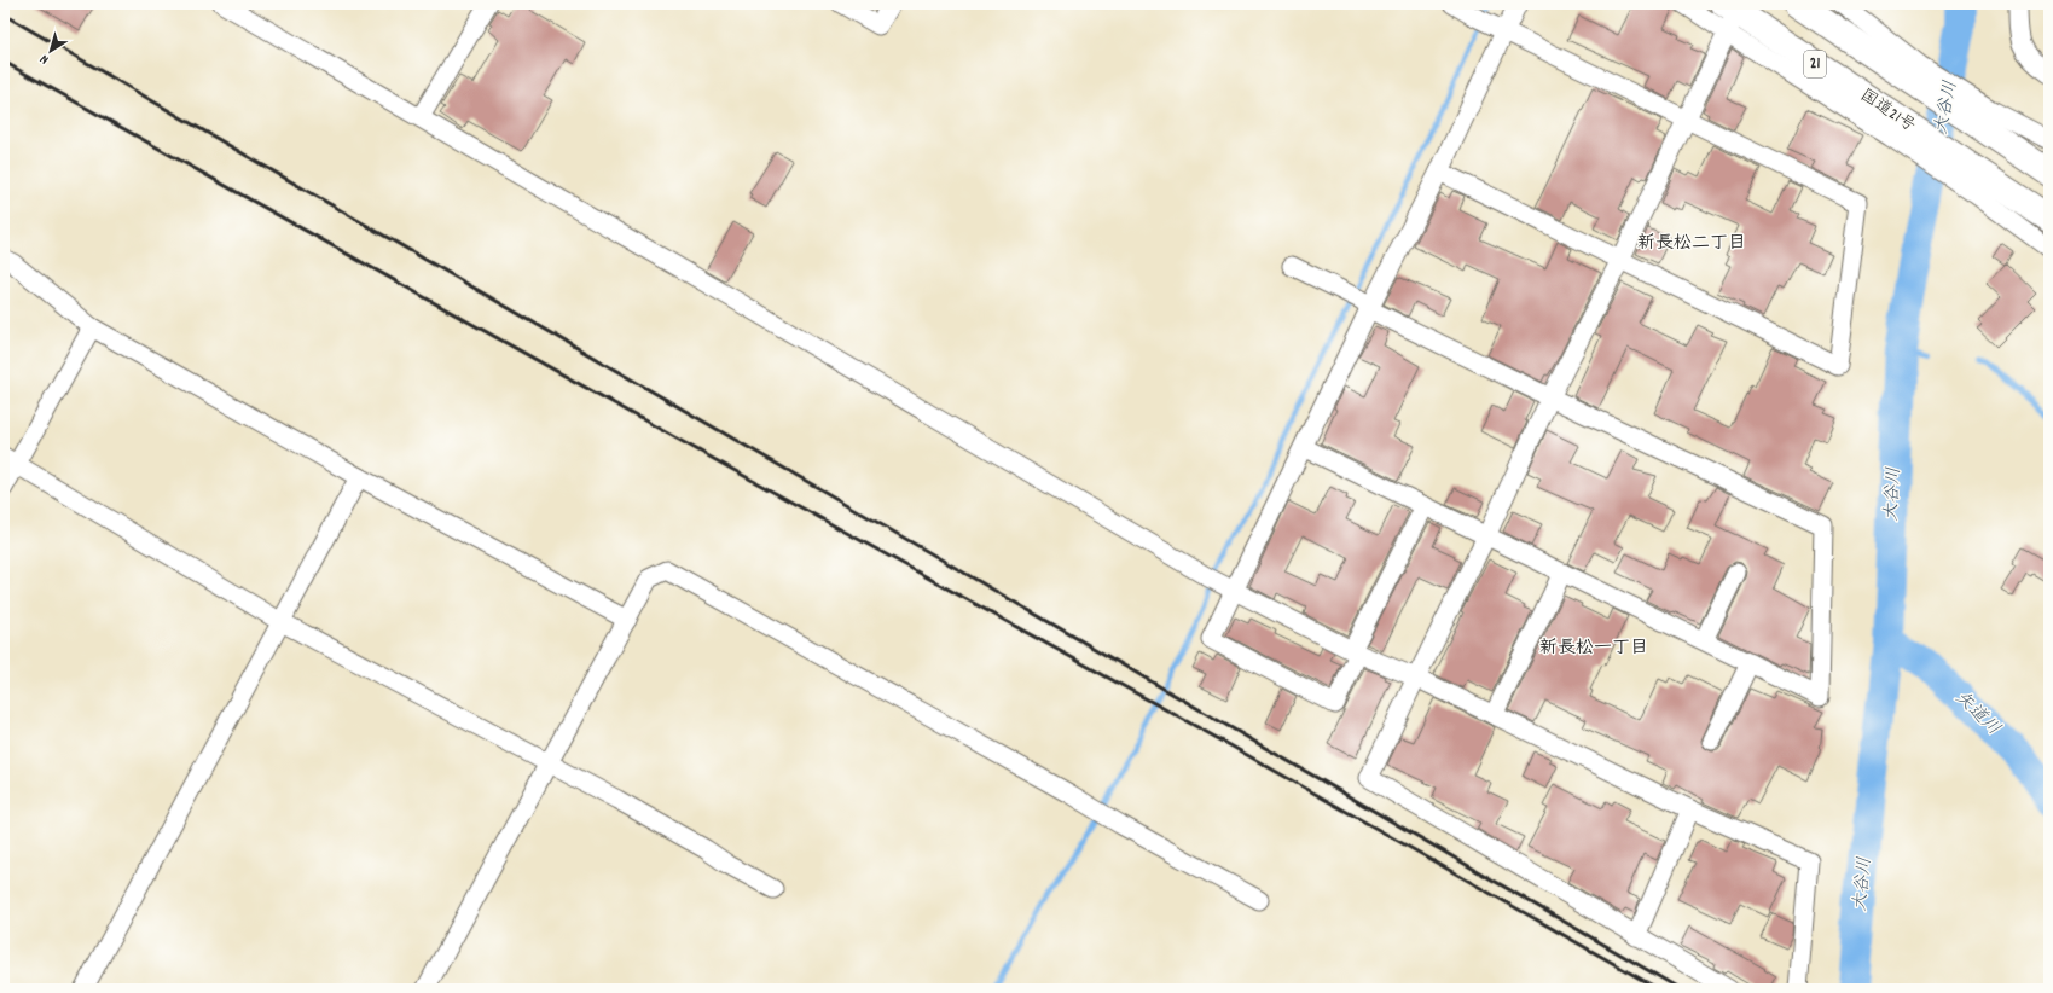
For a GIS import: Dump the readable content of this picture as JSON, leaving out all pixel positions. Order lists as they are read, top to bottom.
{
  "streets": {
    "highway": ["21", "国道21号"]
  },
  "districts": ["新長松二丁目", "新長松一丁目"],
  "water": ["大谷川", "矢道川"],
  "north": "bottom left"
}
